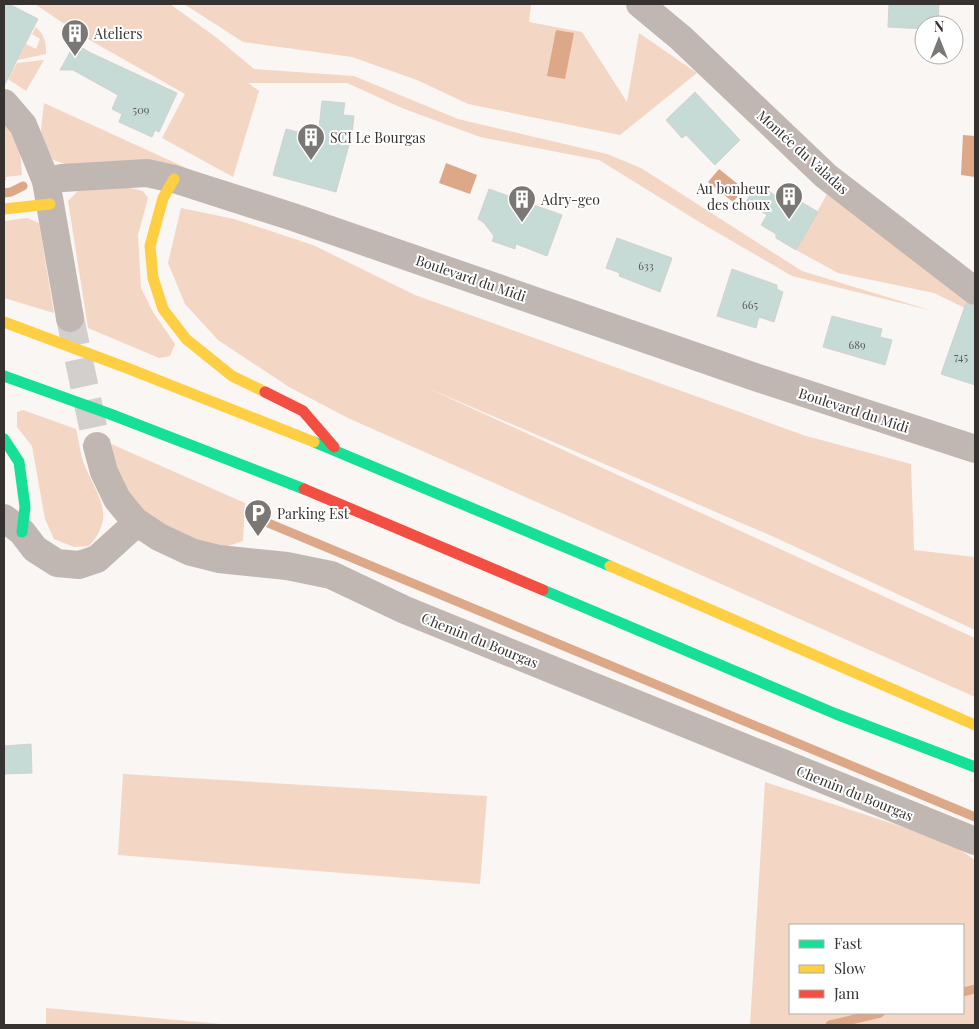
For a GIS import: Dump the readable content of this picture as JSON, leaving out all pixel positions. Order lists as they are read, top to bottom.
{
  "streets": {
    "street": ["Montée du Valadas", "Boulevard du Midi", "Chemin du Bourgas"]
  },
  "places": {
    "building": [
      "Ateliers",
      "SCI Le Bourgas",
      "Au bonheur des choux",
      "Adry-geo"
    ],
    "parking": ["Parking Est"]
  },
  "house_numbers": [
    "509",
    "633",
    "665",
    "689",
    "745"
  ],
  "legend": ["Fast", "Slow", "Jam"],
  "north": "top"
}
